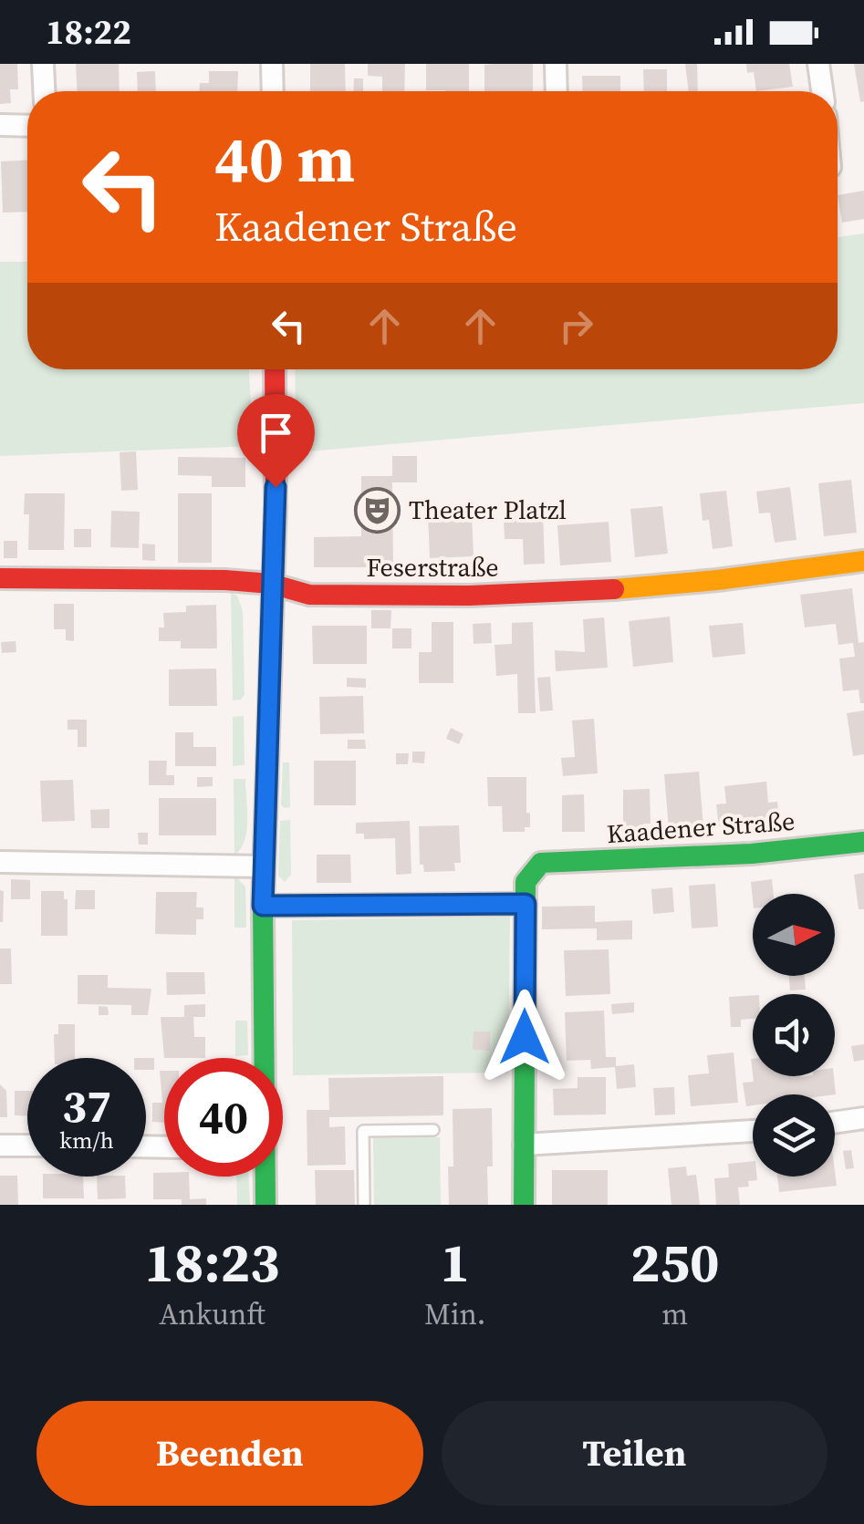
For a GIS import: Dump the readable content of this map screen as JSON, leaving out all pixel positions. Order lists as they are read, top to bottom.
{
  "streets": {
    "street": ["Feserstraße", "Kaadener Straße"]
  },
  "places": {
    "theatre": ["Theater Platzl"]
  },
  "north": "right",
  "page": {
    "status": "18:22",
    "turn": ["40 m", "Kaadener Straße"],
    "speed": "37 km/h",
    "limit": "40",
    "eta": [
      "18:23",
      "Ankunft",
      "1",
      "Min.",
      "250",
      "m"
    ],
    "buttons": ["Beenden", "Teilen"]
  }
}
